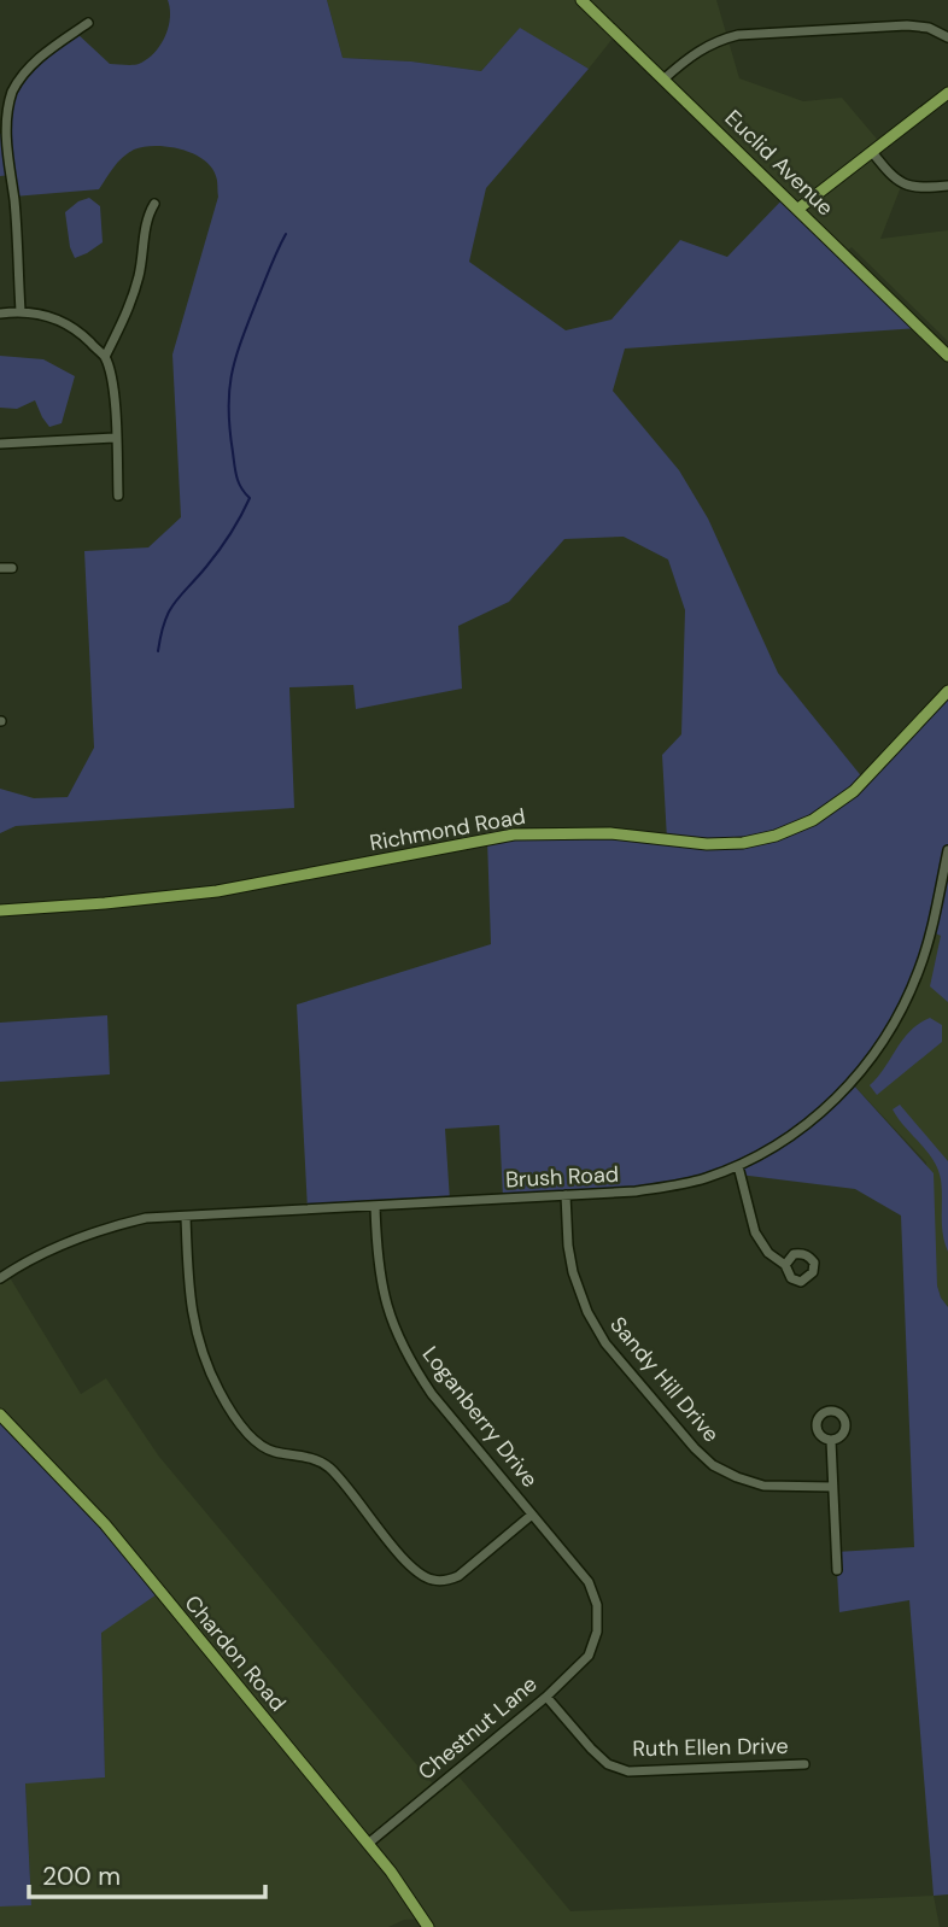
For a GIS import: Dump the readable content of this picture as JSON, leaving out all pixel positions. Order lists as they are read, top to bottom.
{
  "streets": {
    "main road": ["Euclid Avenue", "Richmond Road", "Chardon Road"],
    "street": [
      "Brush Road",
      "Sandy Hill Drive",
      "Loganberry Drive",
      "Chestnut Lane",
      "Ruth Ellen Drive"
    ]
  },
  "crossings": [
    ["Brush Road", "Sandy Hill Drive"],
    ["Brush Road", "Loganberry Drive"],
    ["Loganberry Drive", "Chestnut Lane"],
    ["Chardon Road", "Chestnut Lane"],
    ["Chestnut Lane", "Ruth Ellen Drive"]
  ],
  "scale_bar": "200 m"
}
